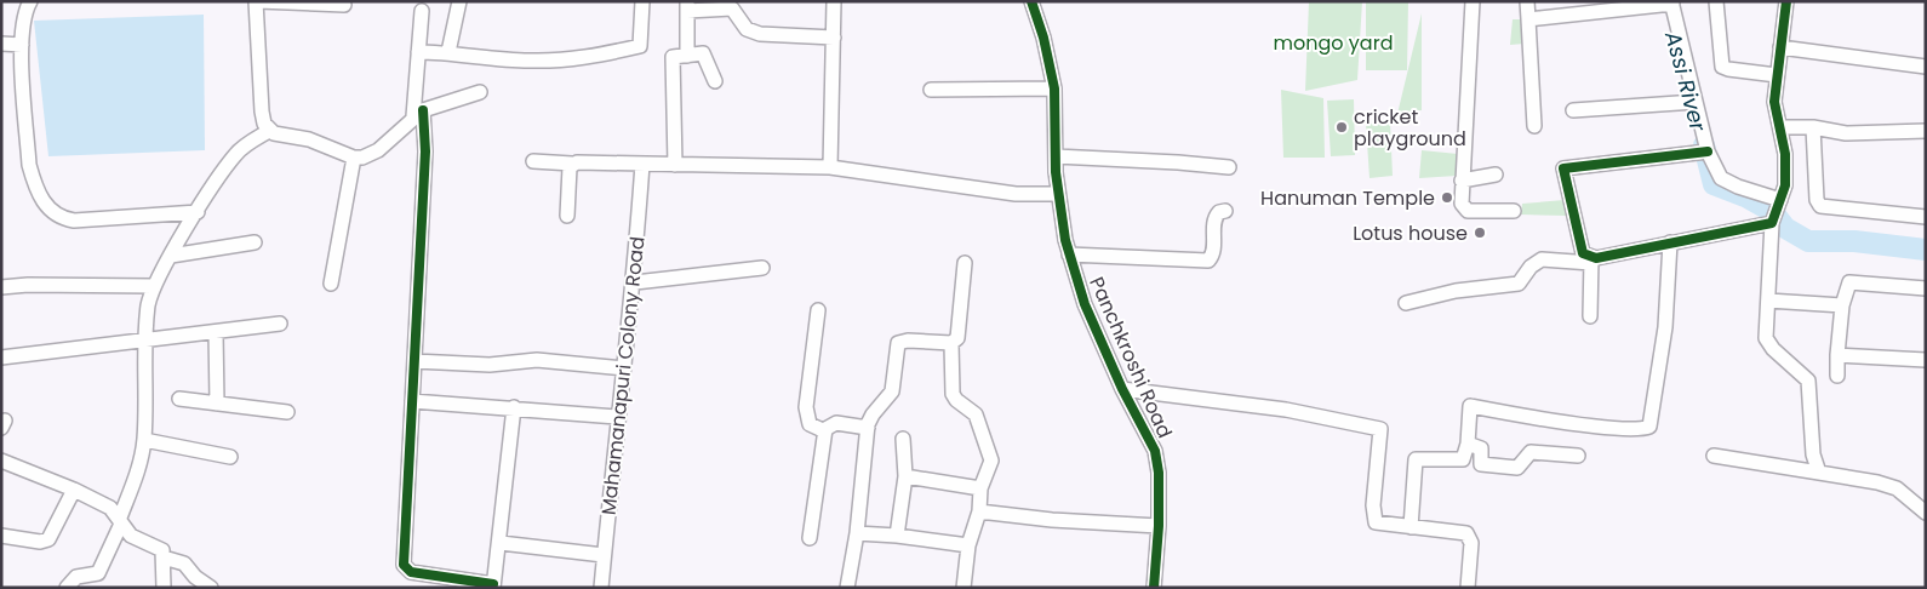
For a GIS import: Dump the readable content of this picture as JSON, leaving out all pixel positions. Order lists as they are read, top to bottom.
{
  "streets": {
    "street": ["Panchkroshi Road", "Mahamanapuri Colony Road"]
  },
  "water": ["Assi River"],
  "parks": ["mongo yard"],
  "places": ["cricket playground", "Hanuman Temple", "Lotus house"]
}
